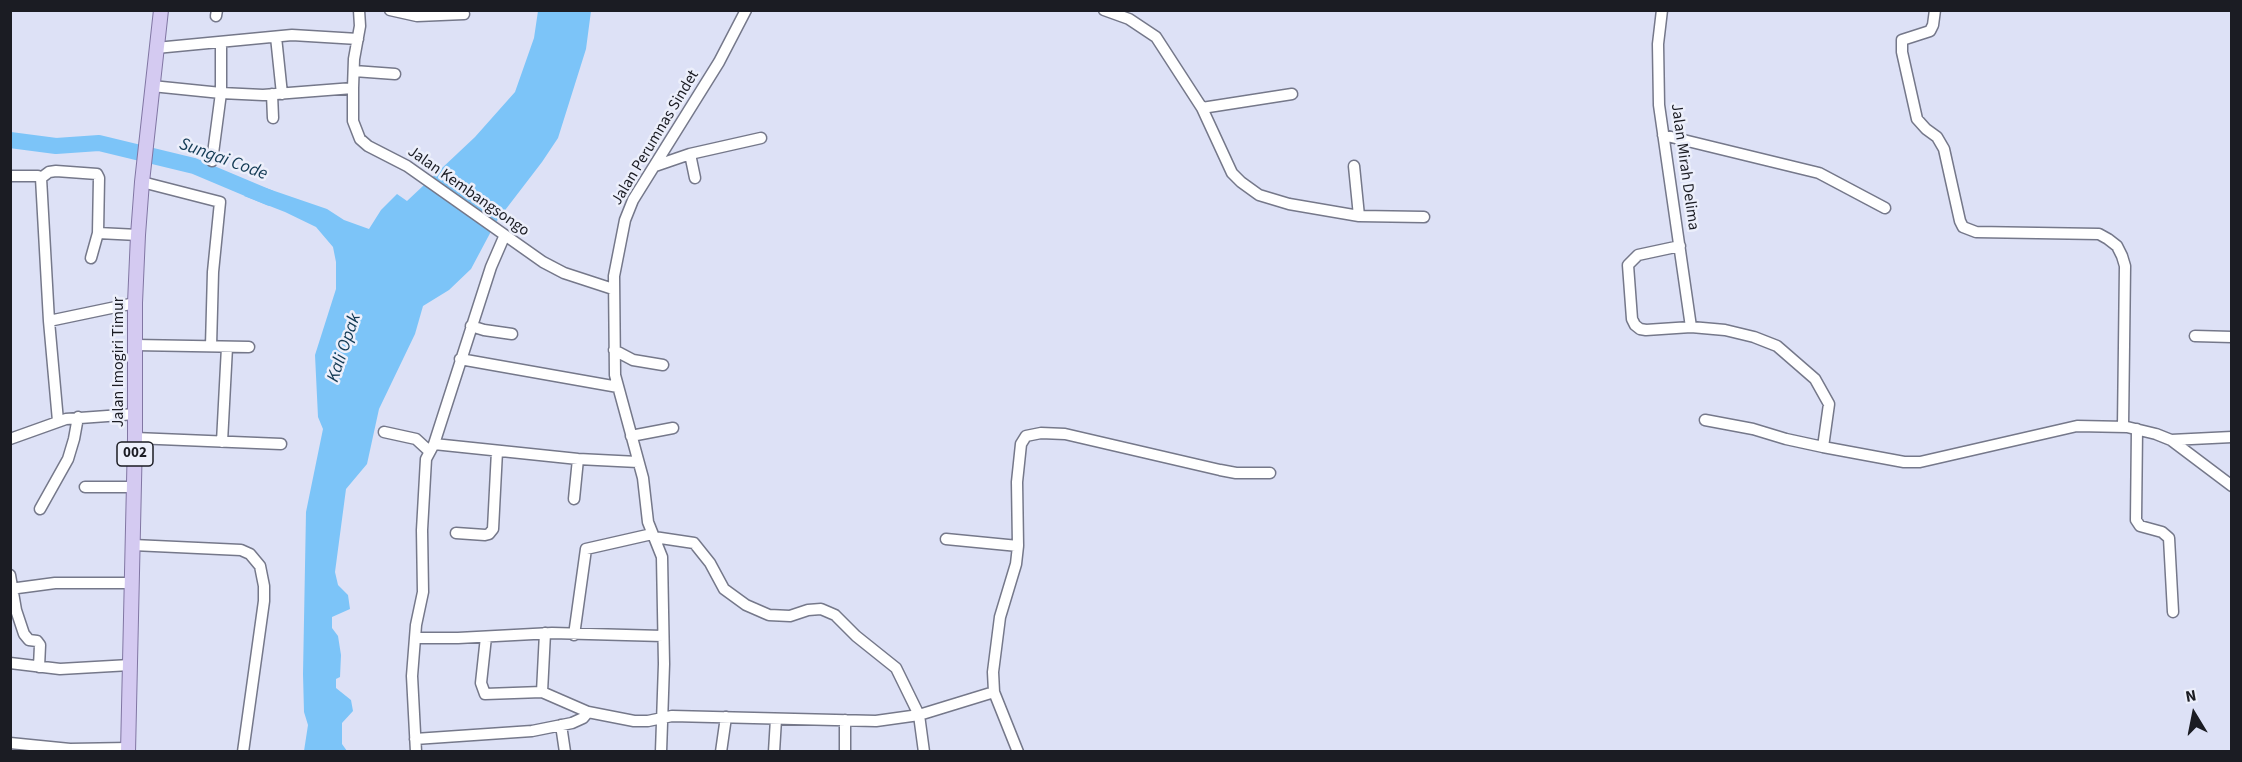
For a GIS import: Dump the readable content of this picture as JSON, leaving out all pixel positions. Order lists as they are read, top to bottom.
{
  "streets": {
    "main road": ["Jalan Imogiri Timur", "002"],
    "street": ["Jalan Perumnas Sindet", "Jalan Mirah Delima", "Jalan Kembangsongo"]
  },
  "crossings": [
    ["Jalan Perumnas Sindet", "Jalan Kembangsongo"]
  ],
  "water": ["Sungai Code", "Kali Opak"],
  "north": "top"
}
